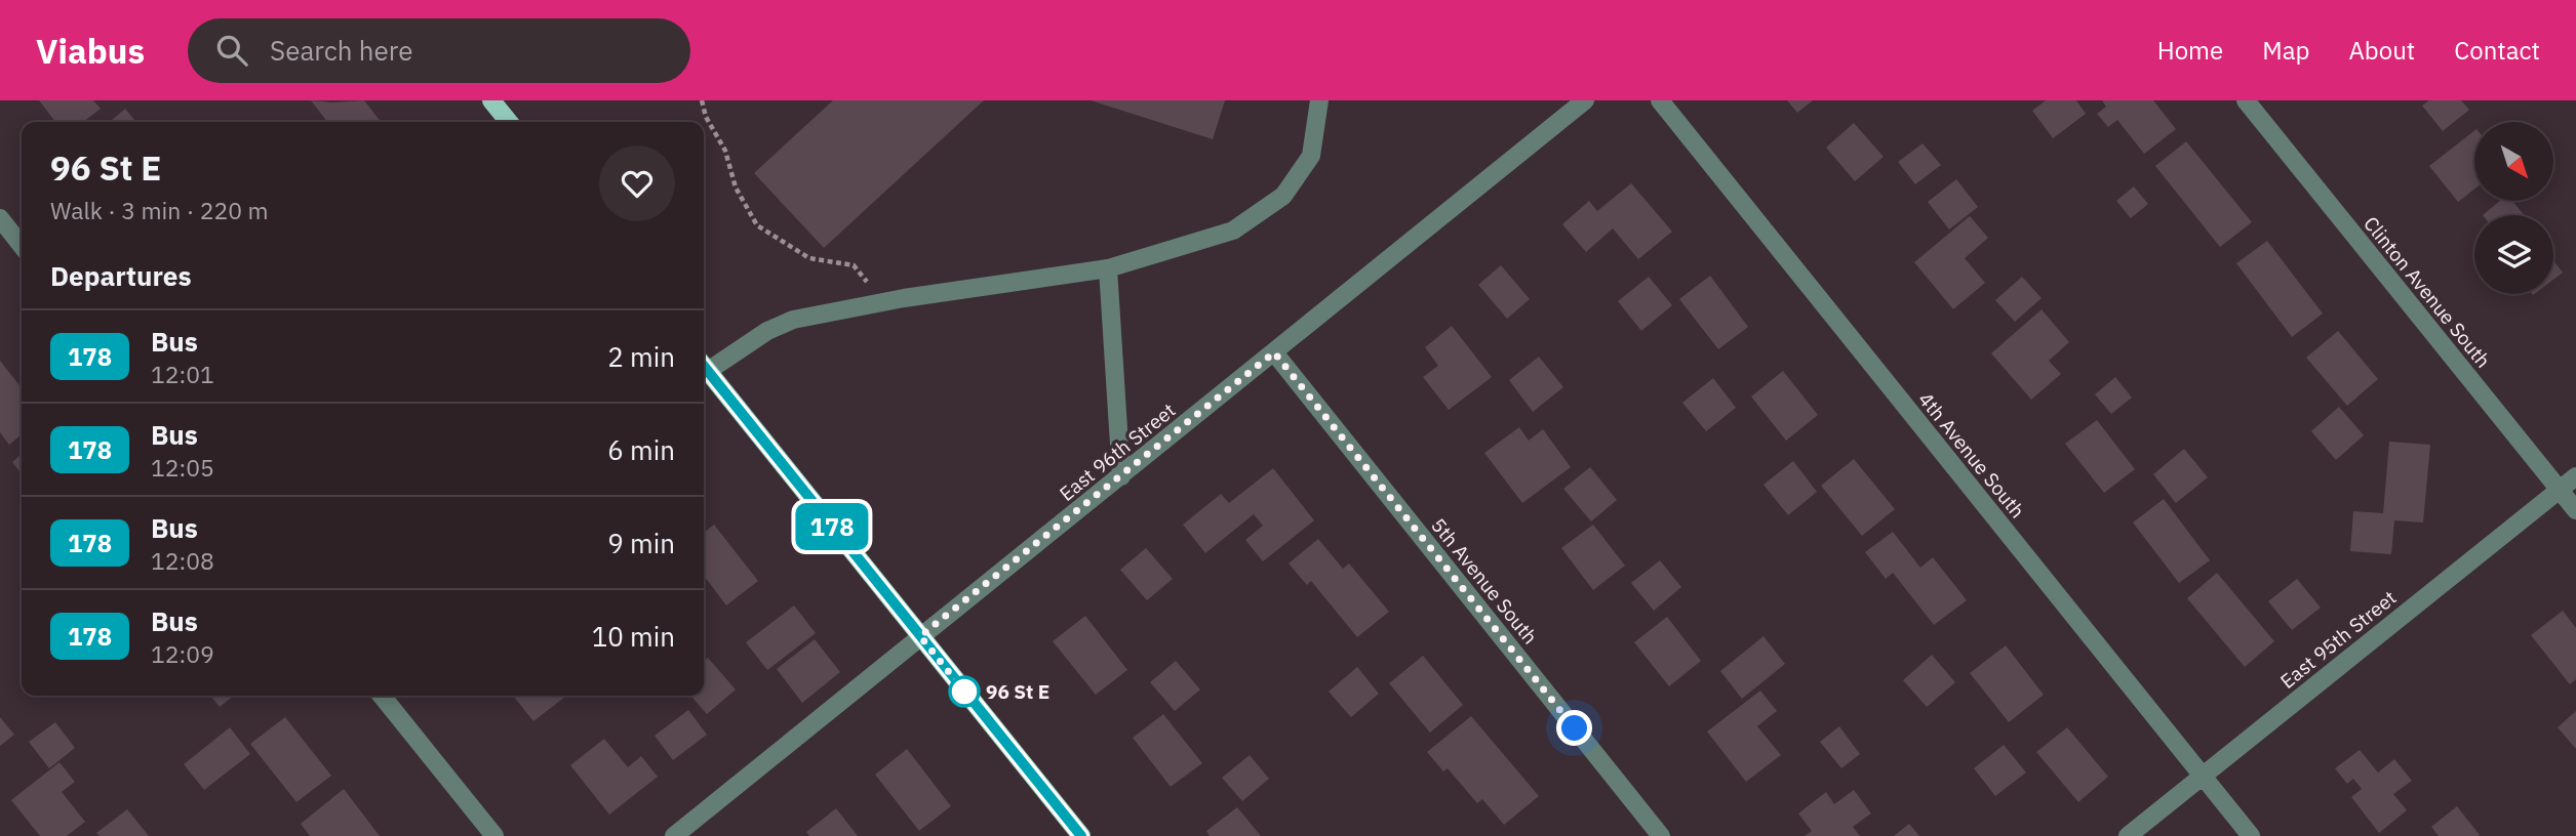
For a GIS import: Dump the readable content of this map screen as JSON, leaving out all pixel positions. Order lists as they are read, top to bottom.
{
  "streets": {
    "street": [
      "Clinton Avenue South",
      "East 96th Street",
      "4th Avenue South",
      "5th Avenue South",
      "East 95th Street"
    ]
  },
  "crossings": [
    ["Clinton Avenue South", "East 95th Street"],
    ["East 96th Street", "5th Avenue South"],
    ["4th Avenue South", "East 95th Street"]
  ],
  "places": ["96 St E"],
  "lines": ["bus line 178"],
  "north": "bottom right",
  "page": {
    "header": "Viabus",
    "search": "Search here",
    "nav": [
      "Home",
      "Map",
      "About",
      "Contact"
    ],
    "on_map": "178",
    "heading": [
      ["96 St E", "Walk · 3 min · 220 m"],
      "Departures"
    ],
    "list": [
      {
        "mark": "178",
        "name": "Bus",
        "note": "12:01",
        "value": "2 min"
      },
      {
        "mark": "178",
        "name": "Bus",
        "note": "12:05",
        "value": "6 min"
      },
      {
        "mark": "178",
        "name": "Bus",
        "note": "12:08",
        "value": "9 min"
      },
      {
        "mark": "178",
        "name": "Bus",
        "note": "12:09",
        "value": "10 min"
      }
    ]
  }
}
